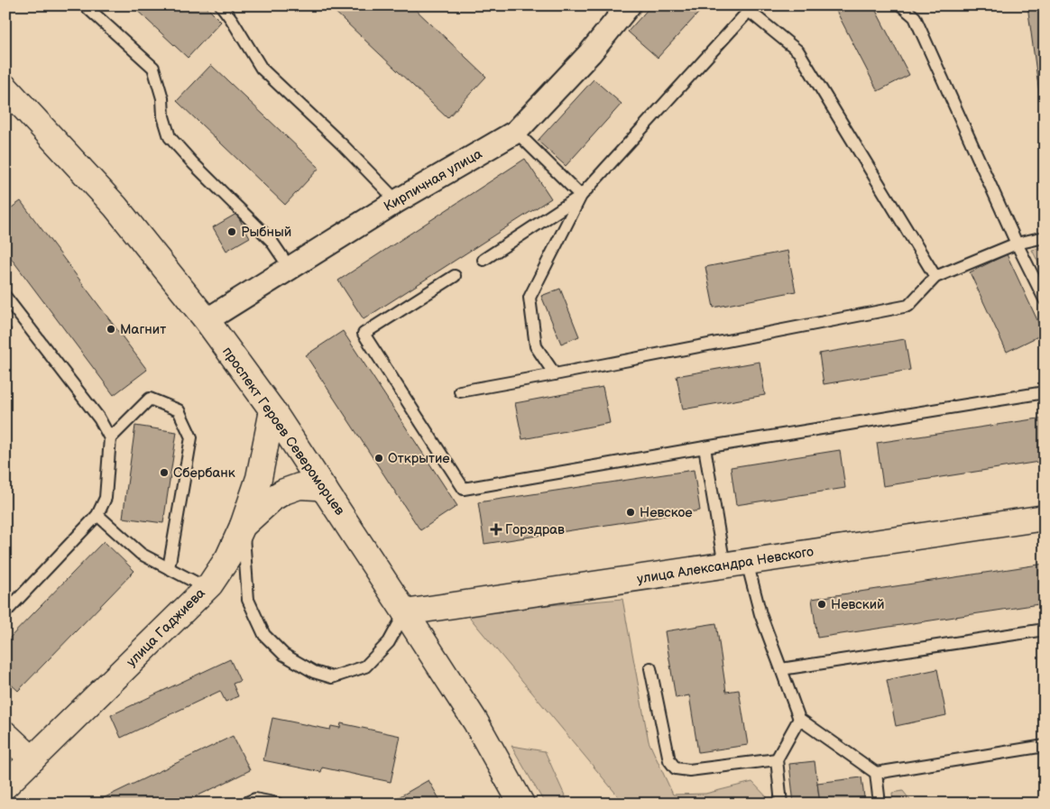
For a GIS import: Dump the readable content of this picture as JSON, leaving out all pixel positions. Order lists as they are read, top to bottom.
{
  "streets": {
    "street": [
      "Кирпичная улица",
      "проспект Героев Североморцев",
      "улица Александра Невского",
      "улица Гаджиева"
    ]
  },
  "crossings": [
    ["Кирпичная улица", "проспект Героев Североморцев"],
    ["проспект Героев Североморцев", "улица Александра Невского"],
    ["проспект Героев Североморцев", "улица Гаджиева"]
  ],
  "places": {
    "other": [
      "Рыбный",
      "Магнит",
      "Открытие",
      "Сбербанк",
      "Невское",
      "Невский"
    ],
    "health": ["Горздрав"]
  }
}
